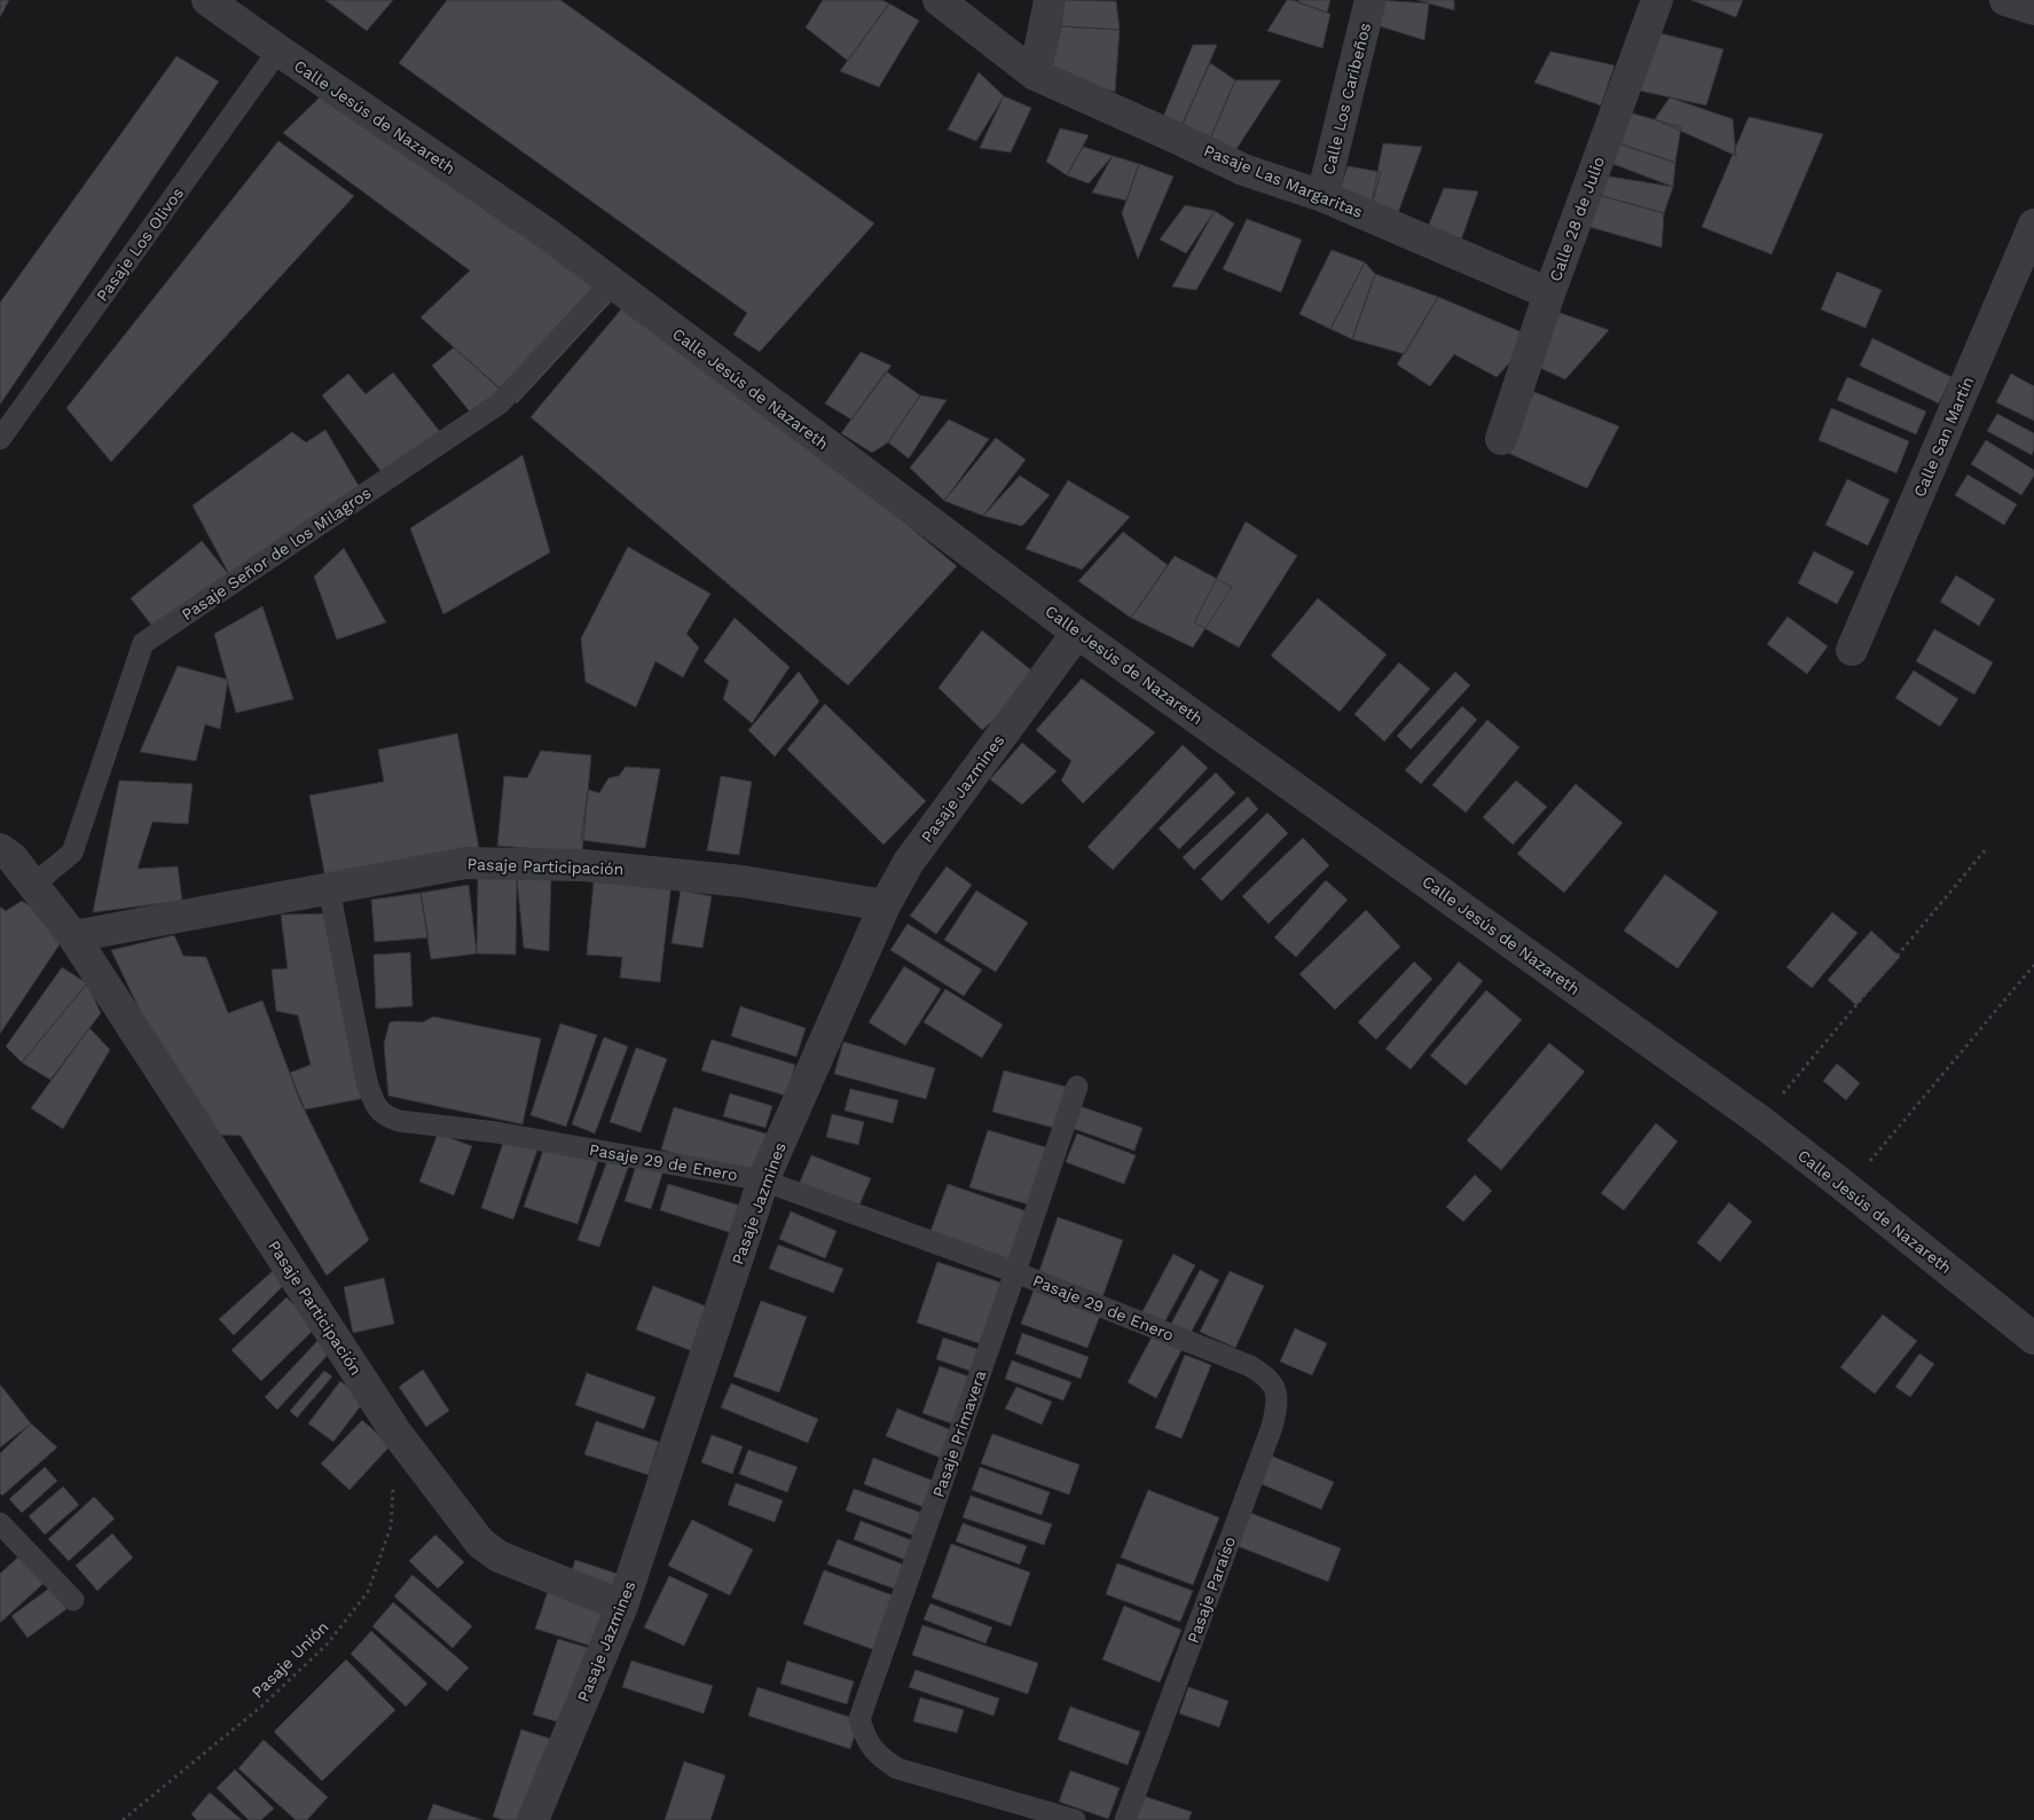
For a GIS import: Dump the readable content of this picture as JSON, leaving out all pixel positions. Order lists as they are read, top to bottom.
{
  "streets": {
    "street": [
      "Calle Los Caribeños",
      "Calle Jesús de Nazareth",
      "Pasaje Las Margaritas",
      "Calle 28 de Julio",
      "Calle San Martín",
      "Pasaje Jazmines",
      "Pasaje Participación"
    ],
    "lane": [
      "Pasaje Los Olivos",
      "Pasaje Señor de los Milagros",
      "Pasaje 29 de Enero",
      "Pasaje Primavera",
      "Pasaje Paraíso"
    ],
    "path": ["Pasaje Unión"]
  },
  "crossings": [
    ["Calle Los Caribeños", "Pasaje Las Margaritas"],
    ["Calle Jesús de Nazareth", "Pasaje Los Olivos"],
    ["Calle Jesús de Nazareth", "Pasaje Señor de los Milagros"],
    ["Calle Jesús de Nazareth", "Pasaje Jazmines"],
    ["Pasaje Las Margaritas", "Calle 28 de Julio"],
    ["Pasaje Señor de los Milagros", "Pasaje Participación"],
    ["Pasaje Jazmines", "Pasaje Participación"],
    ["Pasaje Jazmines", "Pasaje 29 de Enero"],
    ["Pasaje Participación", "Pasaje 29 de Enero"],
    ["Pasaje Participación", "Pasaje Unión"],
    ["Pasaje 29 de Enero", "Pasaje Primavera"],
    ["Pasaje 29 de Enero", "Pasaje Paraíso"]
  ]
}
